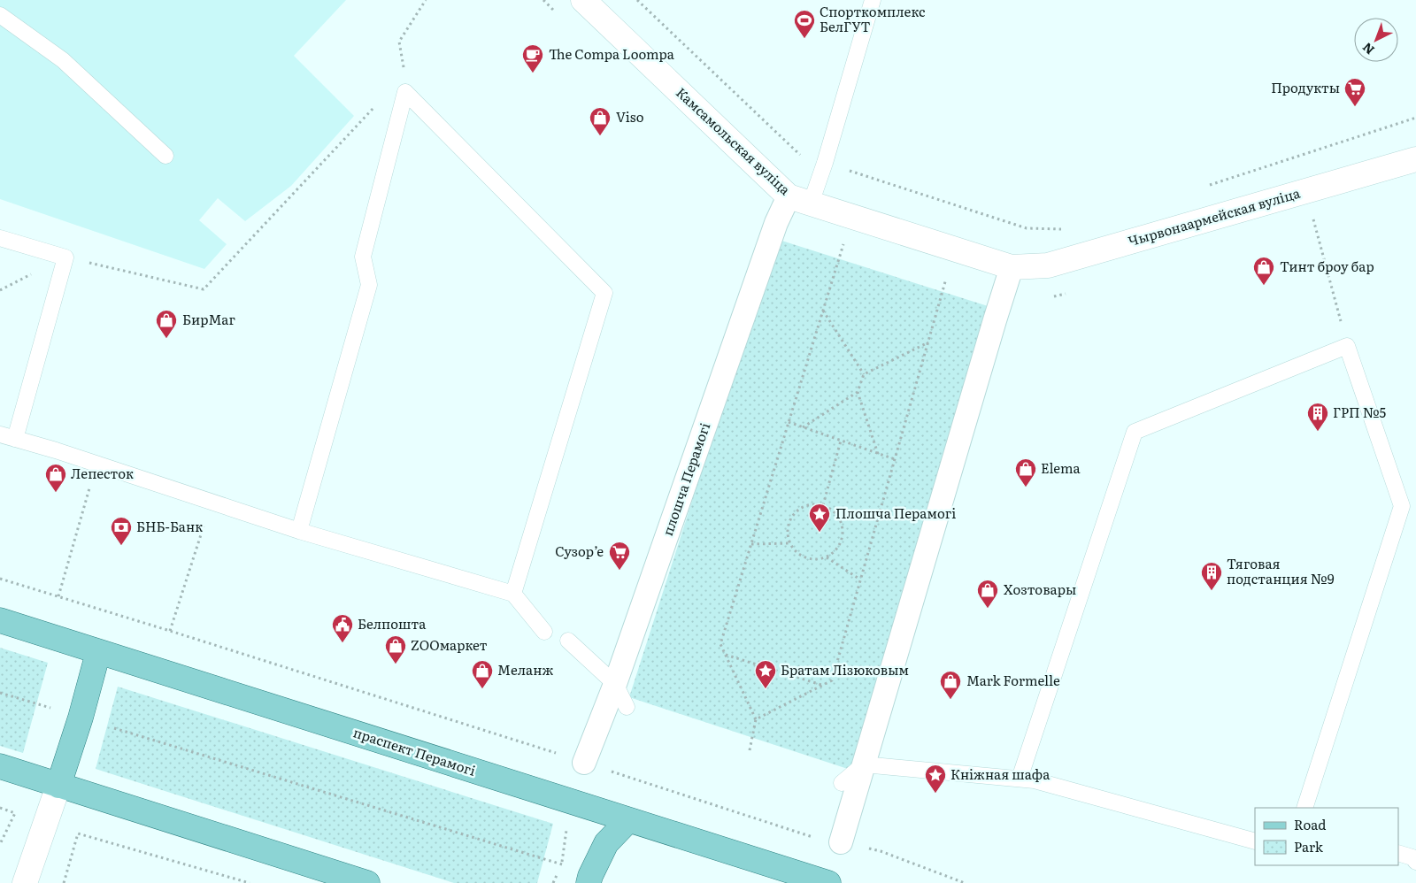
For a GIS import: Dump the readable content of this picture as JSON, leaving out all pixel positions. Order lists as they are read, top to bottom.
{
  "streets": {
    "main road": ["праспект Перамогі"],
    "street": ["Камсамольская вуліца", "Чырвонаармейская вуліца", "плошча Перамогі"]
  },
  "crossings": [
    ["Камсамольская вуліца", "Чырвонаармейская вуліца"],
    ["Камсамольская вуліца", "плошча Перамогі"]
  ],
  "places": {
    "sports": ["Спорткомплекс БелГУТ"],
    "cafe": ["The Compa Loompa"],
    "supermarket": ["Продукты", "Сузорʼе"],
    "shop": [
      "Viso",
      "Тинт броу бар",
      "БирМаг",
      "Elema",
      "Лепесток",
      "Хозтовары",
      "ZOOмаркет",
      "Меланж",
      "Mark Formelle"
    ],
    "building": ["ГРП №5", "Тяговая подстанция №9"],
    "place": ["Плошча Перамогі", "Братам Лізюковым", "Кніжная шафа"],
    "bank": ["БНБ-Банк"],
    "public building": ["Белпошта"]
  },
  "legend": ["Road", "Park"],
  "north": "bottom left"
}
